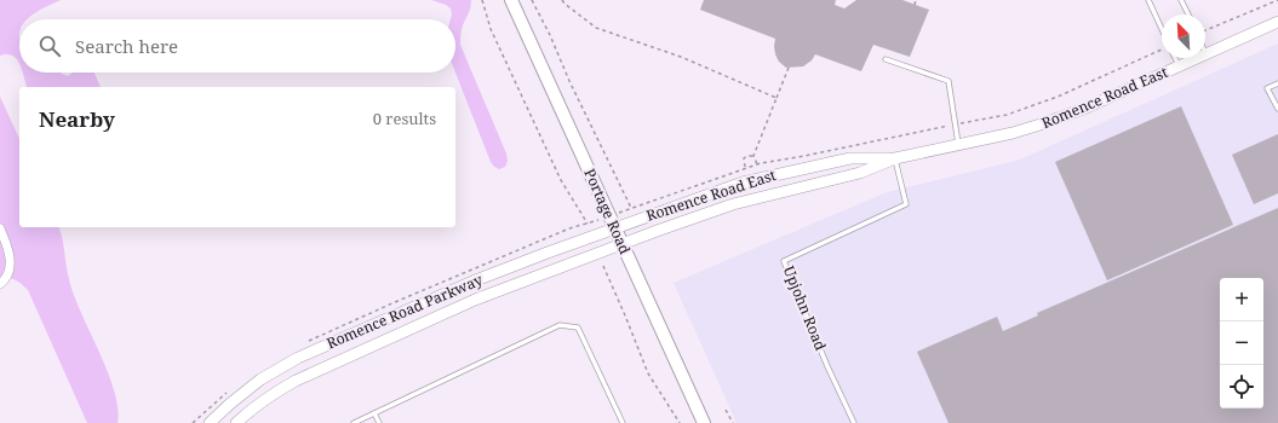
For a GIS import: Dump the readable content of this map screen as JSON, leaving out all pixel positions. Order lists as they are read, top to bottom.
{
  "streets": {
    "main road": ["Portage Road"],
    "street": ["Romence Road East", "Romence Road Parkway"],
    "lane": ["Upjohn Road"]
  },
  "crossings": [
    ["Romence Road East", "Portage Road"],
    ["Romence Road East", "Upjohn Road"],
    ["Romence Road East", "Romence Road Parkway"],
    ["Portage Road", "Romence Road Parkway"]
  ],
  "north": "top left",
  "page": {
    "search": "Search here",
    "heading": ["Nearby", "0 results"],
    "map_buttons": ["+", "−"]
  }
}
